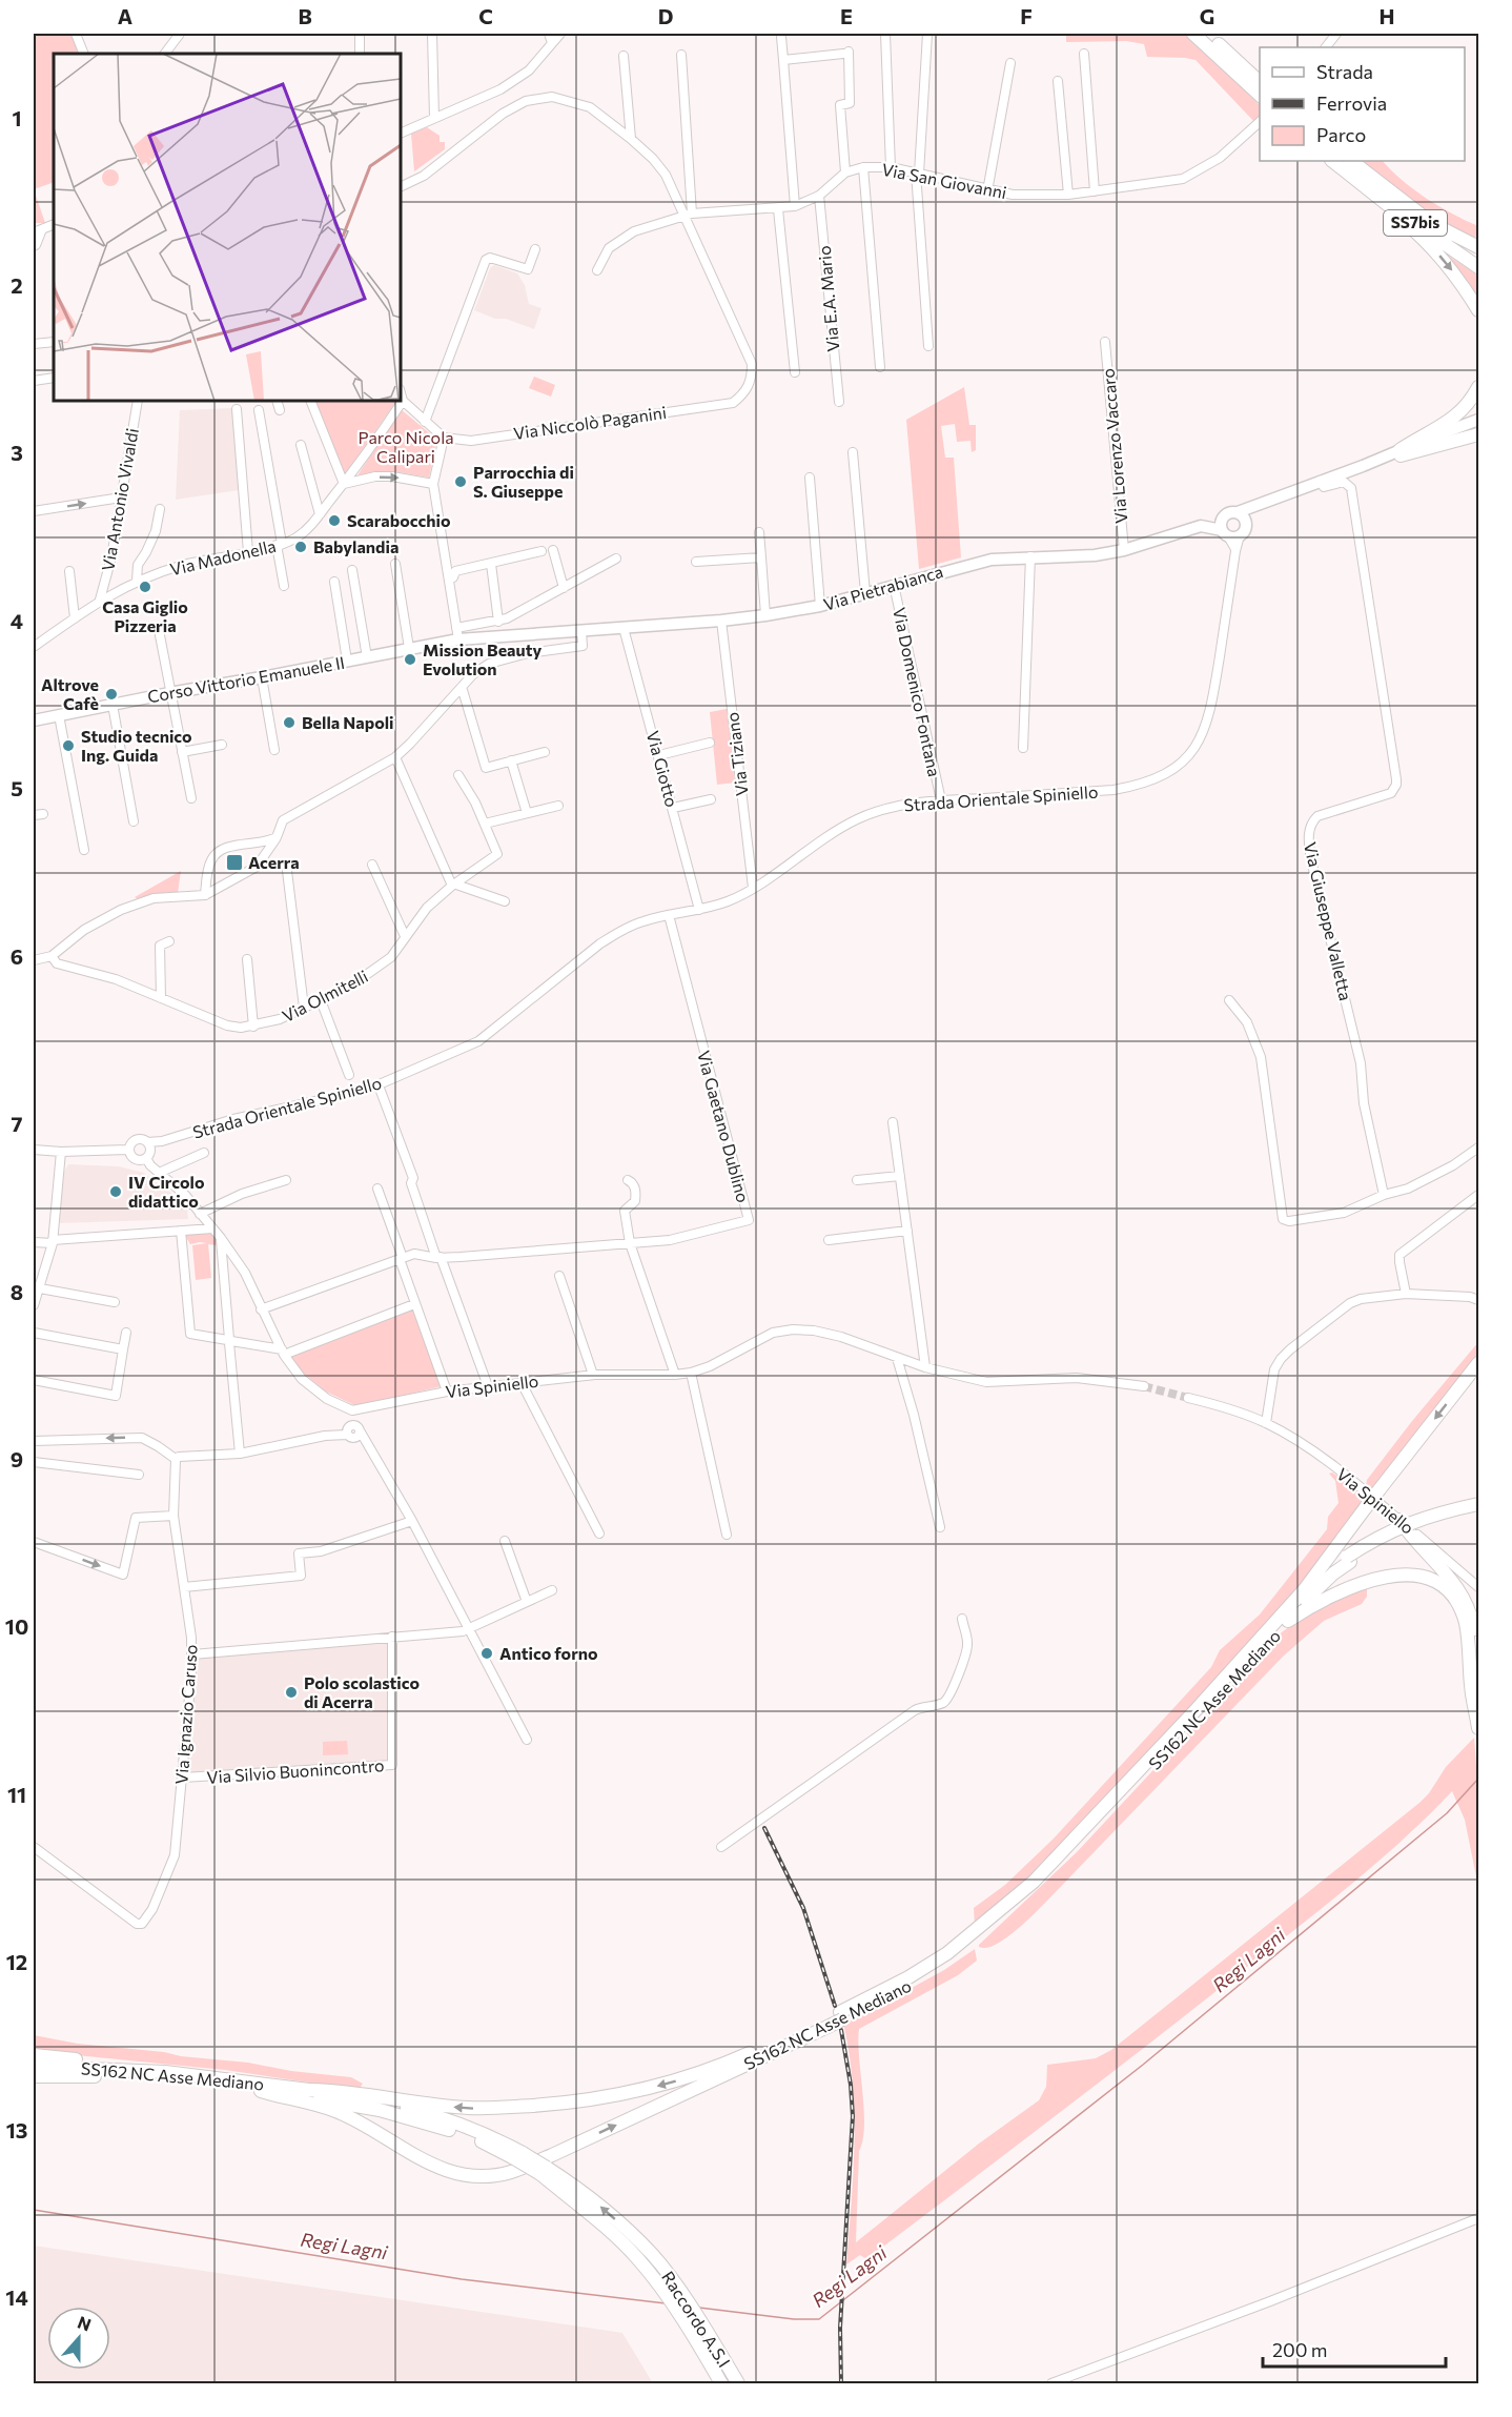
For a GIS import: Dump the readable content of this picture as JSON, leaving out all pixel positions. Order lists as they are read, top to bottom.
{
  "streets": {
    "highway": ["SS7bis", "SS162 NC Asse Mediano", "Raccordo A.S.I"],
    "main road": ["Via Pietrabianca", "Corso Vittorio Emanuele II"],
    "street": [
      "Via San Giovanni",
      "Via E.A. Mario",
      "Via Niccolò Paganini",
      "Via Lorenzo Vaccaro",
      "Via Antonio Vivaldi",
      "Via Madonella",
      "Via Domenico Fontana",
      "Via Tiziano",
      "Via Giotto",
      "Strada Orientale Spiniello",
      "Via Giuseppe Valletta",
      "Via Olmitelli",
      "Via Gaetano Dublino",
      "Via Spiniello",
      "Via Ignazio Caruso",
      "Via Silvio Buonincontro"
    ]
  },
  "crossings": [
    ["Via San Giovanni", "Via E.A. Mario"],
    ["Via San Giovanni", "Via Niccolò Paganini"],
    ["Via Lorenzo Vaccaro", "Via Pietrabianca"],
    ["Via Antonio Vivaldi", "Via Madonella"],
    ["Via Pietrabianca", "Corso Vittorio Emanuele II"],
    ["Via Pietrabianca", "Via Domenico Fontana"],
    ["Via Pietrabianca", "Via Tiziano"],
    ["Via Pietrabianca", "Via Giotto"],
    ["Via Pietrabianca", "Strada Orientale Spiniello"],
    ["Via Pietrabianca", "Via Giuseppe Valletta"],
    ["Via Domenico Fontana", "Strada Orientale Spiniello"],
    ["Via Tiziano", "Strada Orientale Spiniello"],
    ["Via Giotto", "Strada Orientale Spiniello"],
    ["Strada Orientale Spiniello", "Via Gaetano Dublino"],
    ["Via Ignazio Caruso", "Via Silvio Buonincontro"]
  ],
  "water": ["Regi Lagni"],
  "parks": ["Parco Nicola Calipari"],
  "places": {
    "other": [
      "Parrocchia di S. Giuseppe",
      "Scarabocchio",
      "Babylandia",
      "Casa Giglio Pizzeria",
      "Mission Beauty Evolution",
      "Altrove Cafè",
      "Bella Napoli",
      "Studio tecnico Ing. Guida",
      "IV Circolo didattico",
      "Antico forno",
      "Polo scolastico di Acerra"
    ],
    "transit": ["Acerra"]
  },
  "legend": ["Strada", "Ferrovia", "Parco"],
  "scale_bar": "200 m",
  "north": "top",
  "grid": {
    "columns": [
      "A",
      "B",
      "C",
      "D",
      "E",
      "F",
      "G",
      "H"
    ],
    "rows": [
      "1",
      "2",
      "3",
      "4",
      "5",
      "6",
      "7",
      "8",
      "9",
      "10",
      "11",
      "12",
      "13",
      "14"
    ]
  }
}
